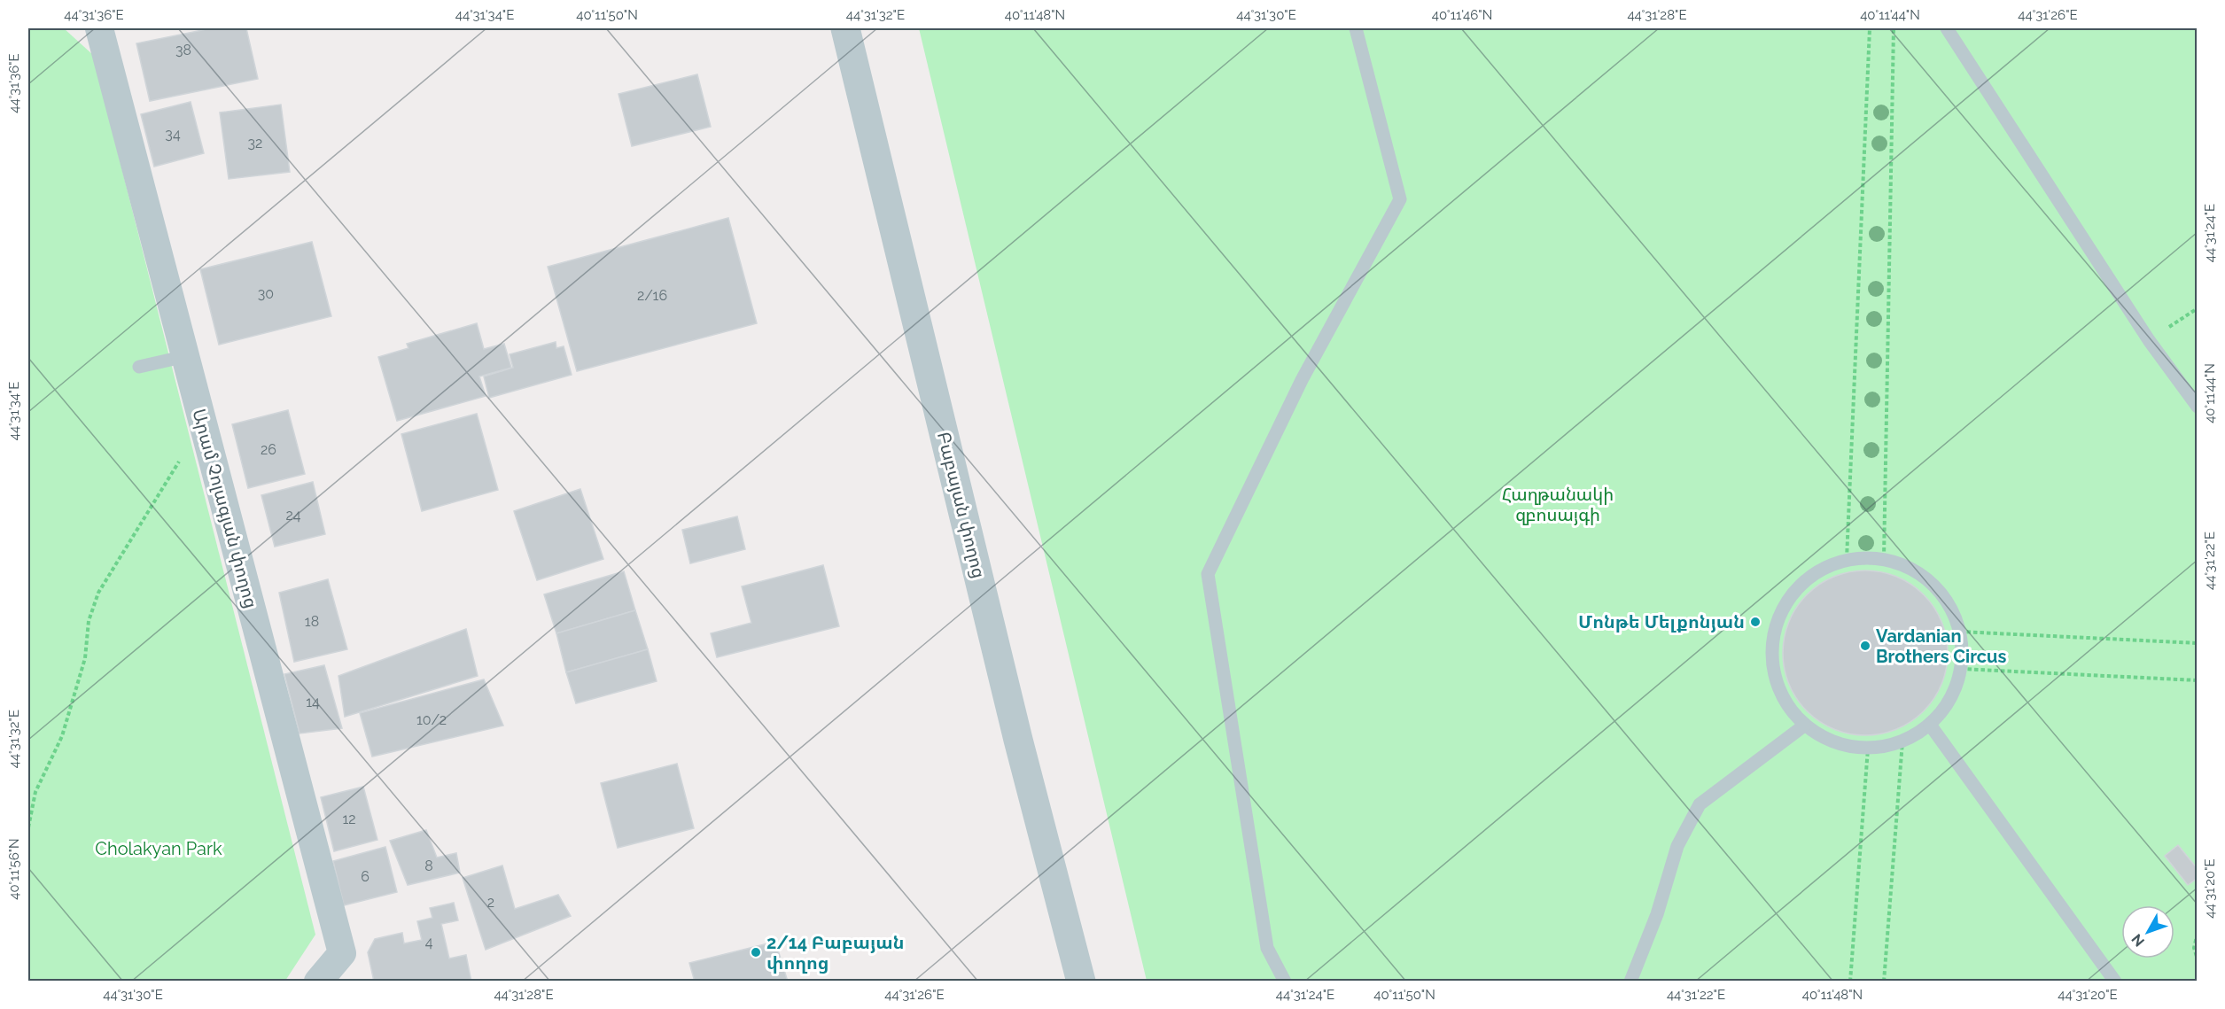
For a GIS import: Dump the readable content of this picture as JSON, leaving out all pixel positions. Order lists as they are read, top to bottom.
{
  "streets": {
    "street": ["Բաբայան փողոց", "Արամ Չոլագյան փողոց"]
  },
  "parks": ["Հաղթանակի զբոսայգի", "Cholakyan Park"],
  "places": ["Մոնթե Մելքոնյան", "Vardanian Brothers Circus", "2/14 Բաբայան փողոց"],
  "house_numbers": [
    "38",
    "34",
    "32",
    "30",
    "2/16",
    "26",
    "24",
    "18",
    "14",
    "10/2",
    "12",
    "8",
    "6",
    "2",
    "4"
  ],
  "north": "bottom left",
  "coordinates": [
    "44°31'36\"E",
    "44°31'34\"E",
    "40°11'50\"N",
    "44°31'32\"E",
    "40°11'48\"N",
    "44°31'30\"E",
    "40°11'46\"N",
    "44°31'28\"E",
    "40°11'44\"N",
    "44°31'26\"E",
    "44°31'24\"E",
    "44°31'22\"E",
    "40°11'56\"N",
    "44°31'20\"E"
  ]
}
